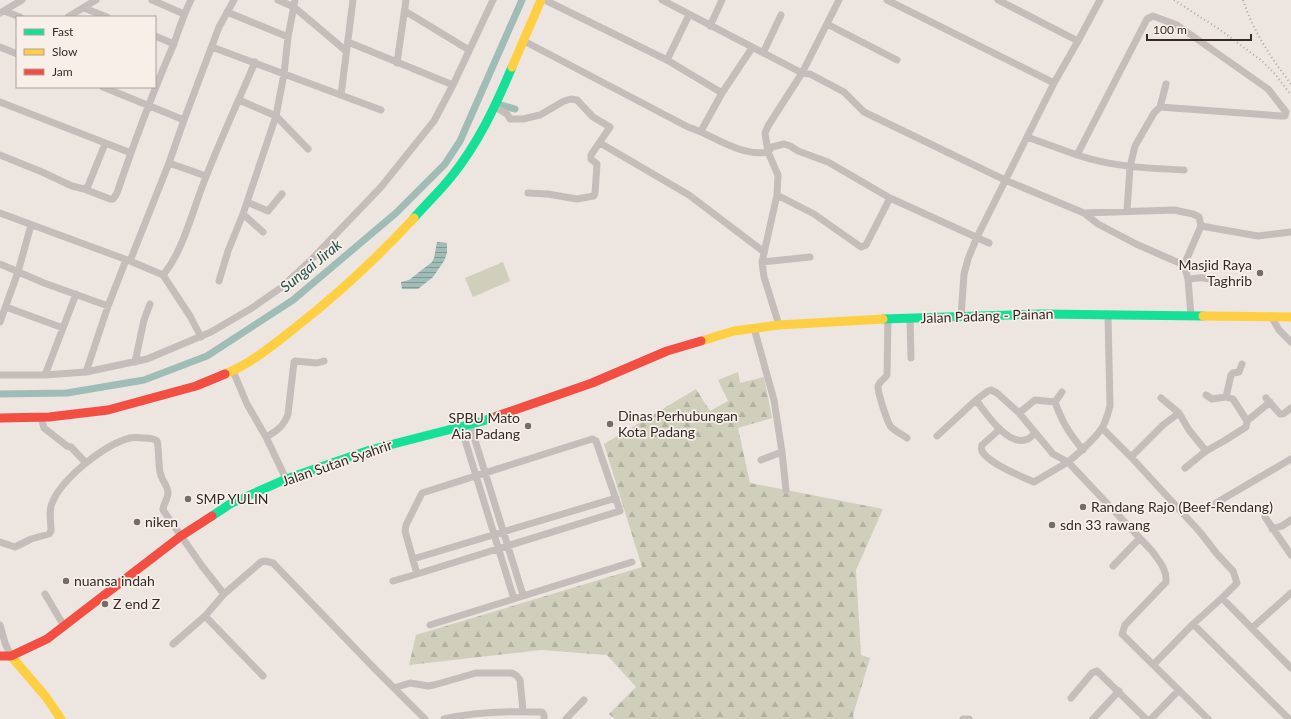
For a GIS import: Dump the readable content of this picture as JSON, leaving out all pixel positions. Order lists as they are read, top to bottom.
{
  "streets": {
    "main road": ["Jalan Padang - Painan", "Jalan Sutan Syahrir"]
  },
  "crossings": [
    ["Jalan Padang - Painan", "Jalan Sutan Syahrir"]
  ],
  "water": ["Sungai Jirak"],
  "places": [
    "Masjid Raya Taghrib",
    "Dinas Perhubungan Kota Padang",
    "SPBU Mato Aia Padang",
    "SMP YULIN",
    "Randang Rajo (Beef-Rendang)",
    "niken",
    "sdn 33 rawang",
    "nuansa indah",
    "Z end Z"
  ],
  "legend": ["Fast", "Slow", "Jam"],
  "scale_bar": "100 m"
}
